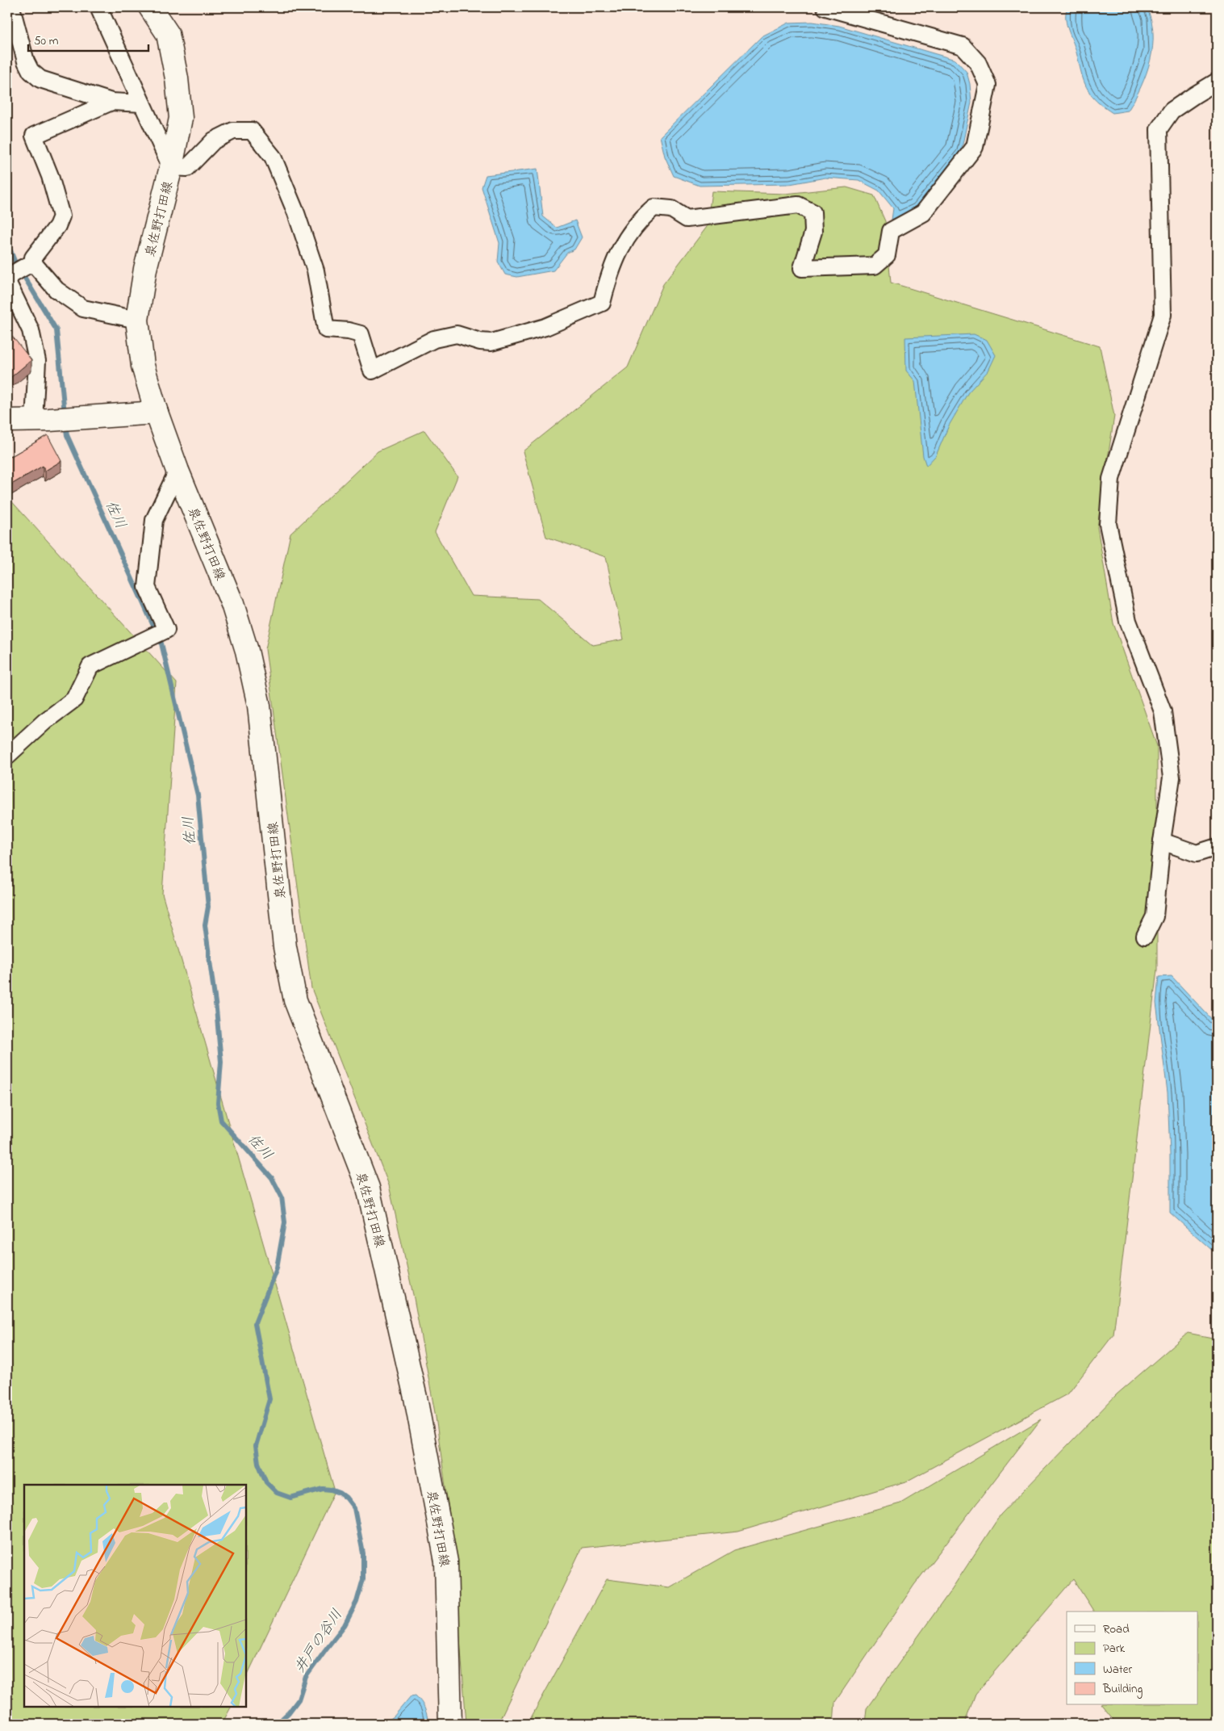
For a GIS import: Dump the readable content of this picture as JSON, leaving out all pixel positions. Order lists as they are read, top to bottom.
{
  "streets": {
    "main road": ["泉佐野打田線"]
  },
  "water": ["佐川", "井戸の谷川"],
  "legend": [
    "Road",
    "Park",
    "Water",
    "Building"
  ],
  "scale_bar": "50 m"
}
